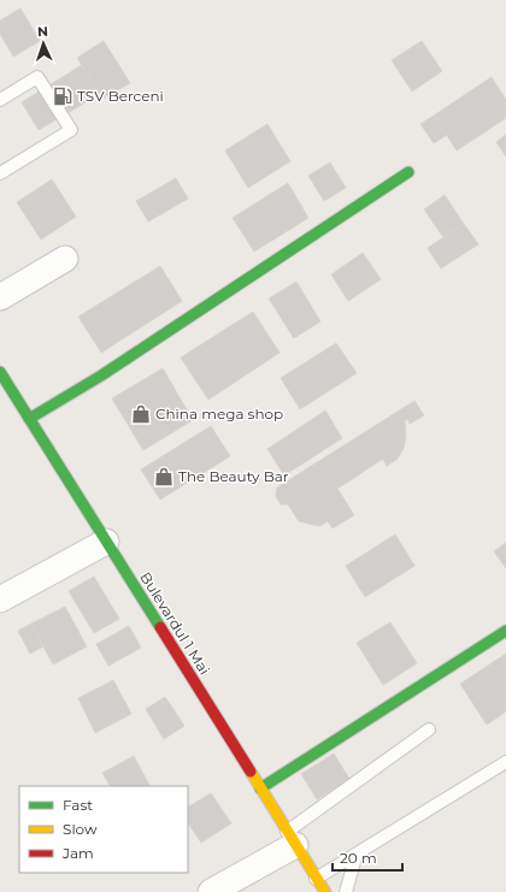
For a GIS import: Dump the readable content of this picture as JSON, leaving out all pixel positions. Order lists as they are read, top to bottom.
{
  "streets": {
    "street": ["Bulevardul 1 Mai"]
  },
  "places": {
    "fuel station": ["TSV Berceni"],
    "shop": ["China mega shop", "The Beauty Bar"]
  },
  "legend": ["Fast", "Slow", "Jam"],
  "scale_bar": "20 m",
  "north": "top"
}
